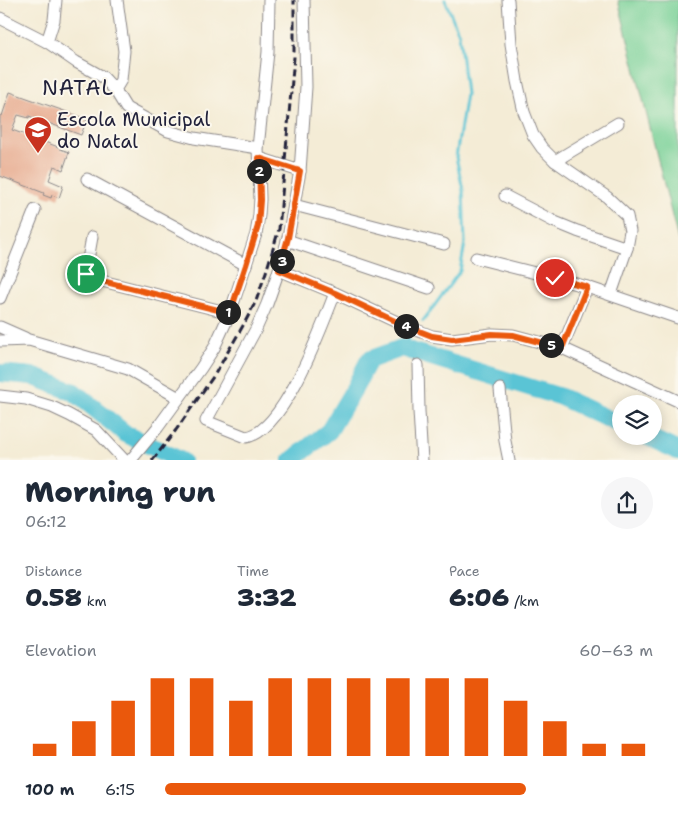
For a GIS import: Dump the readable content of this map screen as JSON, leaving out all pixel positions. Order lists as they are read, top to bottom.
{
  "districts": ["NATAL"],
  "places": {
    "school or university": ["Escola Municipal do Natal"]
  },
  "page": {
    "pins": [
      "2",
      "3",
      "1",
      "4",
      "5"
    ],
    "heading": ["Morning run", "06:12"],
    "stats": [
      ["Distance", "0.58 km"],
      ["Time", "3:32"],
      ["Pace", "6:06 /km"]
    ],
    "chart": ["Elevation", "60–63 m"],
    "list": [
      {
        "name": "100 m",
        "note": "6:15"
      }
    ]
  }
}
